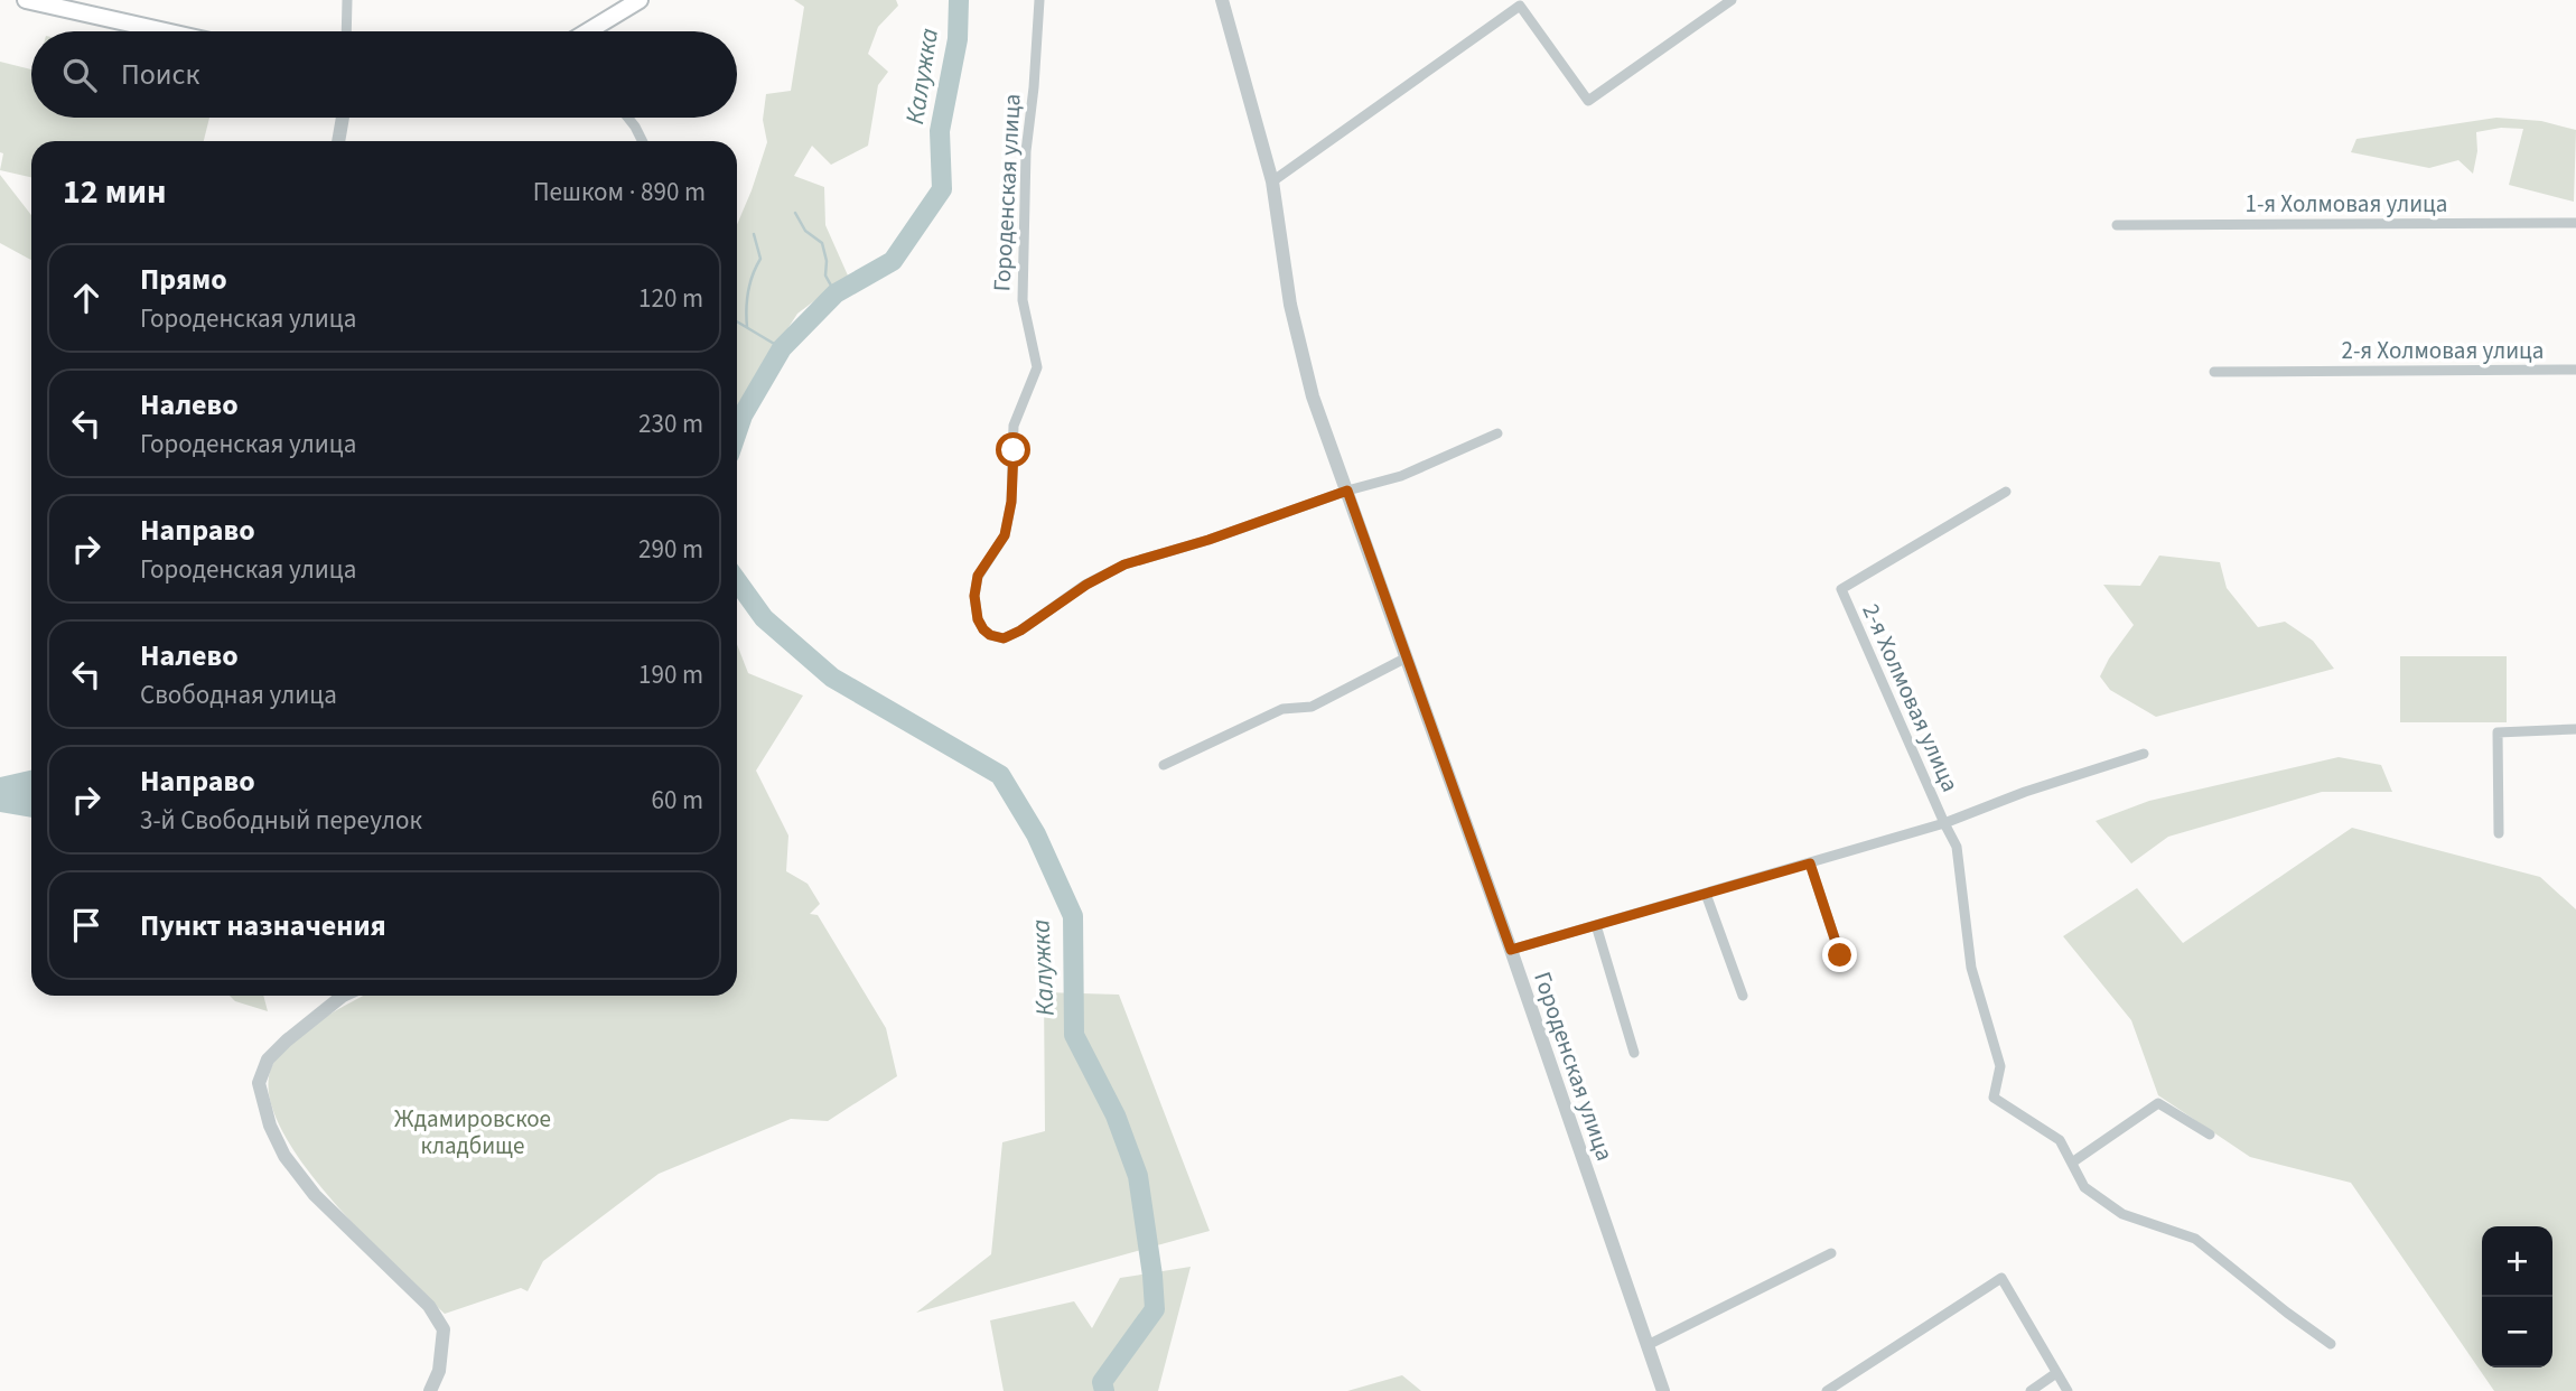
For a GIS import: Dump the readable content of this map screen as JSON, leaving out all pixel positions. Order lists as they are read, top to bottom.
{
  "streets": {
    "street": ["Городенская улица", "1-я Холмовая улица", "2-я Холмовая улица"]
  },
  "water": ["Калужка"],
  "parks": ["Ждамировское кладбище"],
  "page": {
    "search": "Поиск",
    "heading": ["12 мин", "Пешком · 890 m"],
    "list": [
      ["Прямо", "Городенская улица", "120 m"],
      ["Налево", "Городенская улица", "230 m"],
      ["Направо", "Городенская улица", "290 m"],
      ["Налево", "Свободная улица", "190 m"],
      ["Направо", "3-й Свободный переулок", "60 m"],
      "Пункт назначения"
    ],
    "map_buttons": ["+", "−"]
  }
}
